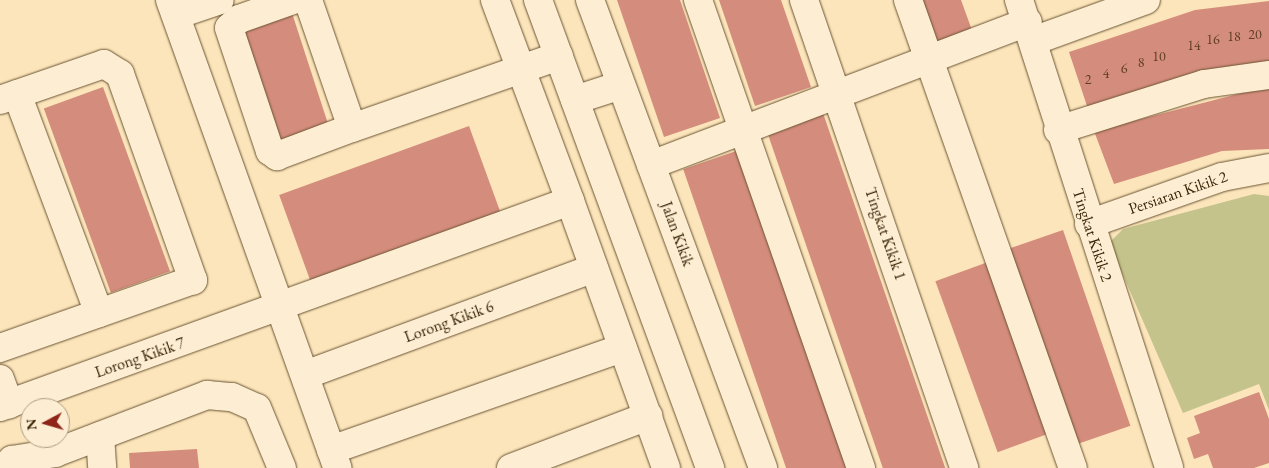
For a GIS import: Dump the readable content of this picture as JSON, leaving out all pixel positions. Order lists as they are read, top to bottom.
{
  "streets": {
    "street": [
      "Persiaran Kikik 2",
      "Jalan Kikik",
      "Tingkat Kikik 1",
      "Tingkat Kikik 2",
      "Lorong Kikik 6",
      "Lorong Kikik 7"
    ]
  },
  "crossings": [
    ["Persiaran Kikik 2", "Tingkat Kikik 2"]
  ],
  "house_numbers": [
    "20",
    "18",
    "16",
    "14",
    "10",
    "8",
    "6",
    "4",
    "2"
  ],
  "north": "left"
}
